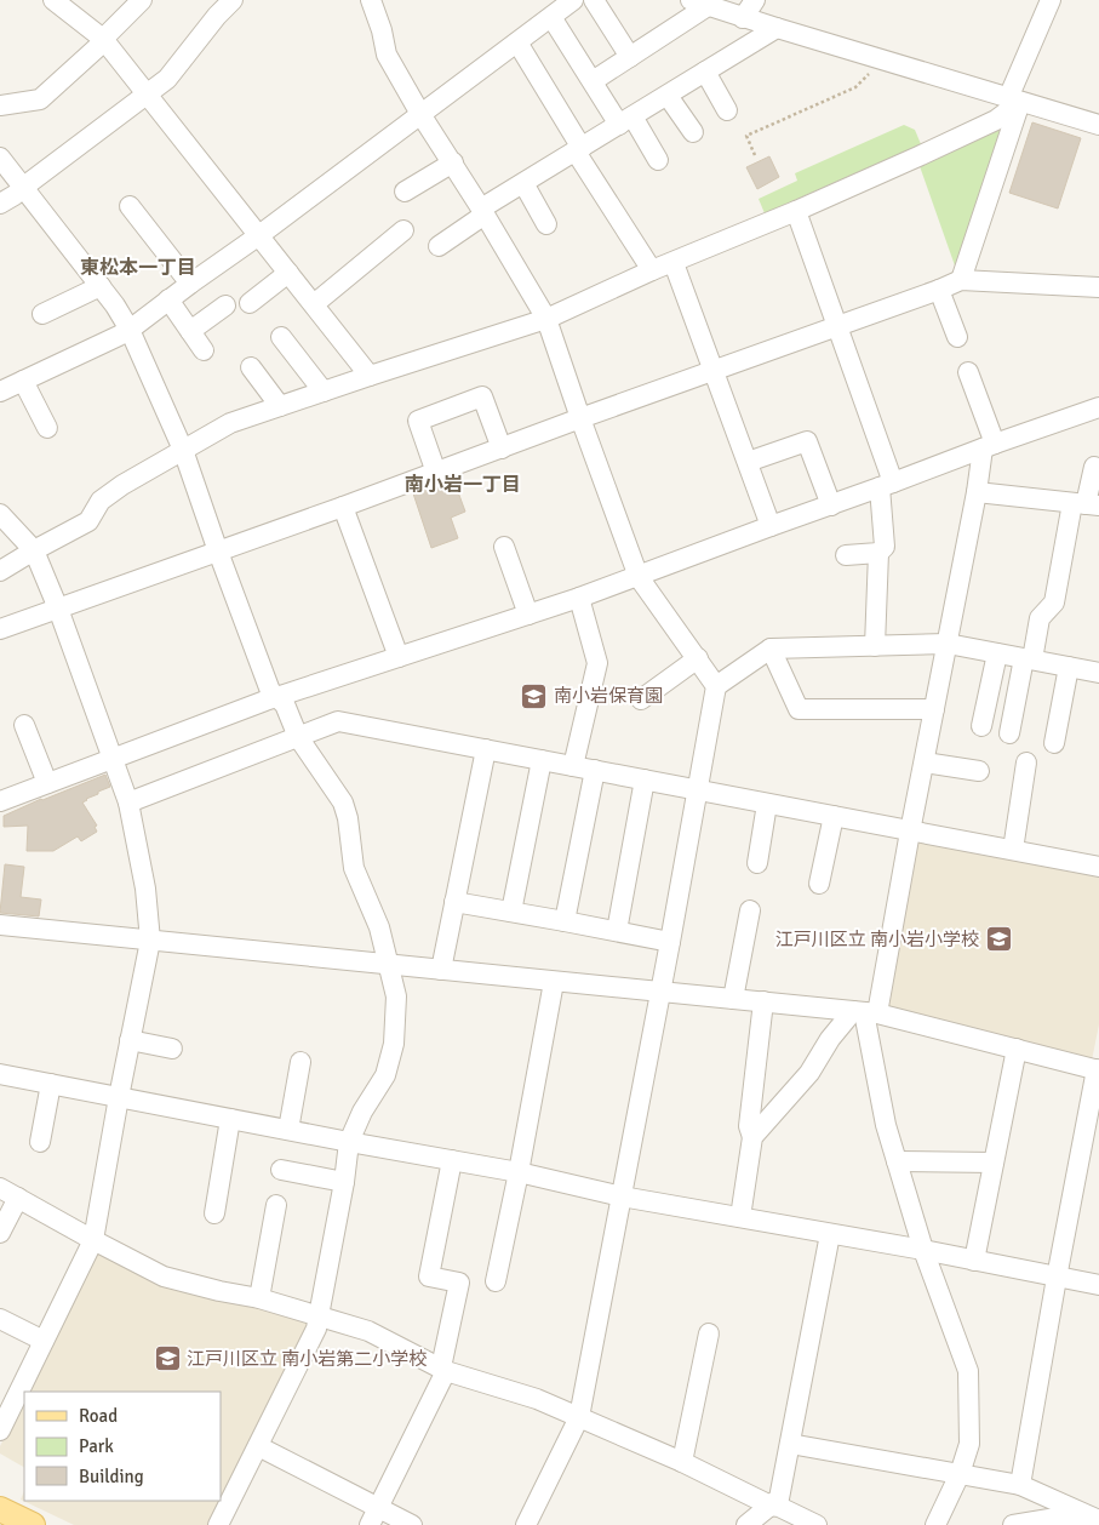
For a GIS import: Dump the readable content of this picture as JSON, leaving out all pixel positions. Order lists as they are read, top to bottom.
{
  "districts": ["東松本一丁目", "南小岩一丁目"],
  "places": {
    "school or university": ["南小岩保育園", "江戸川区立 南小岩小学校", "江戸川区立 南小岩第二小学校"]
  },
  "legend": ["Road", "Park", "Building"]
}
